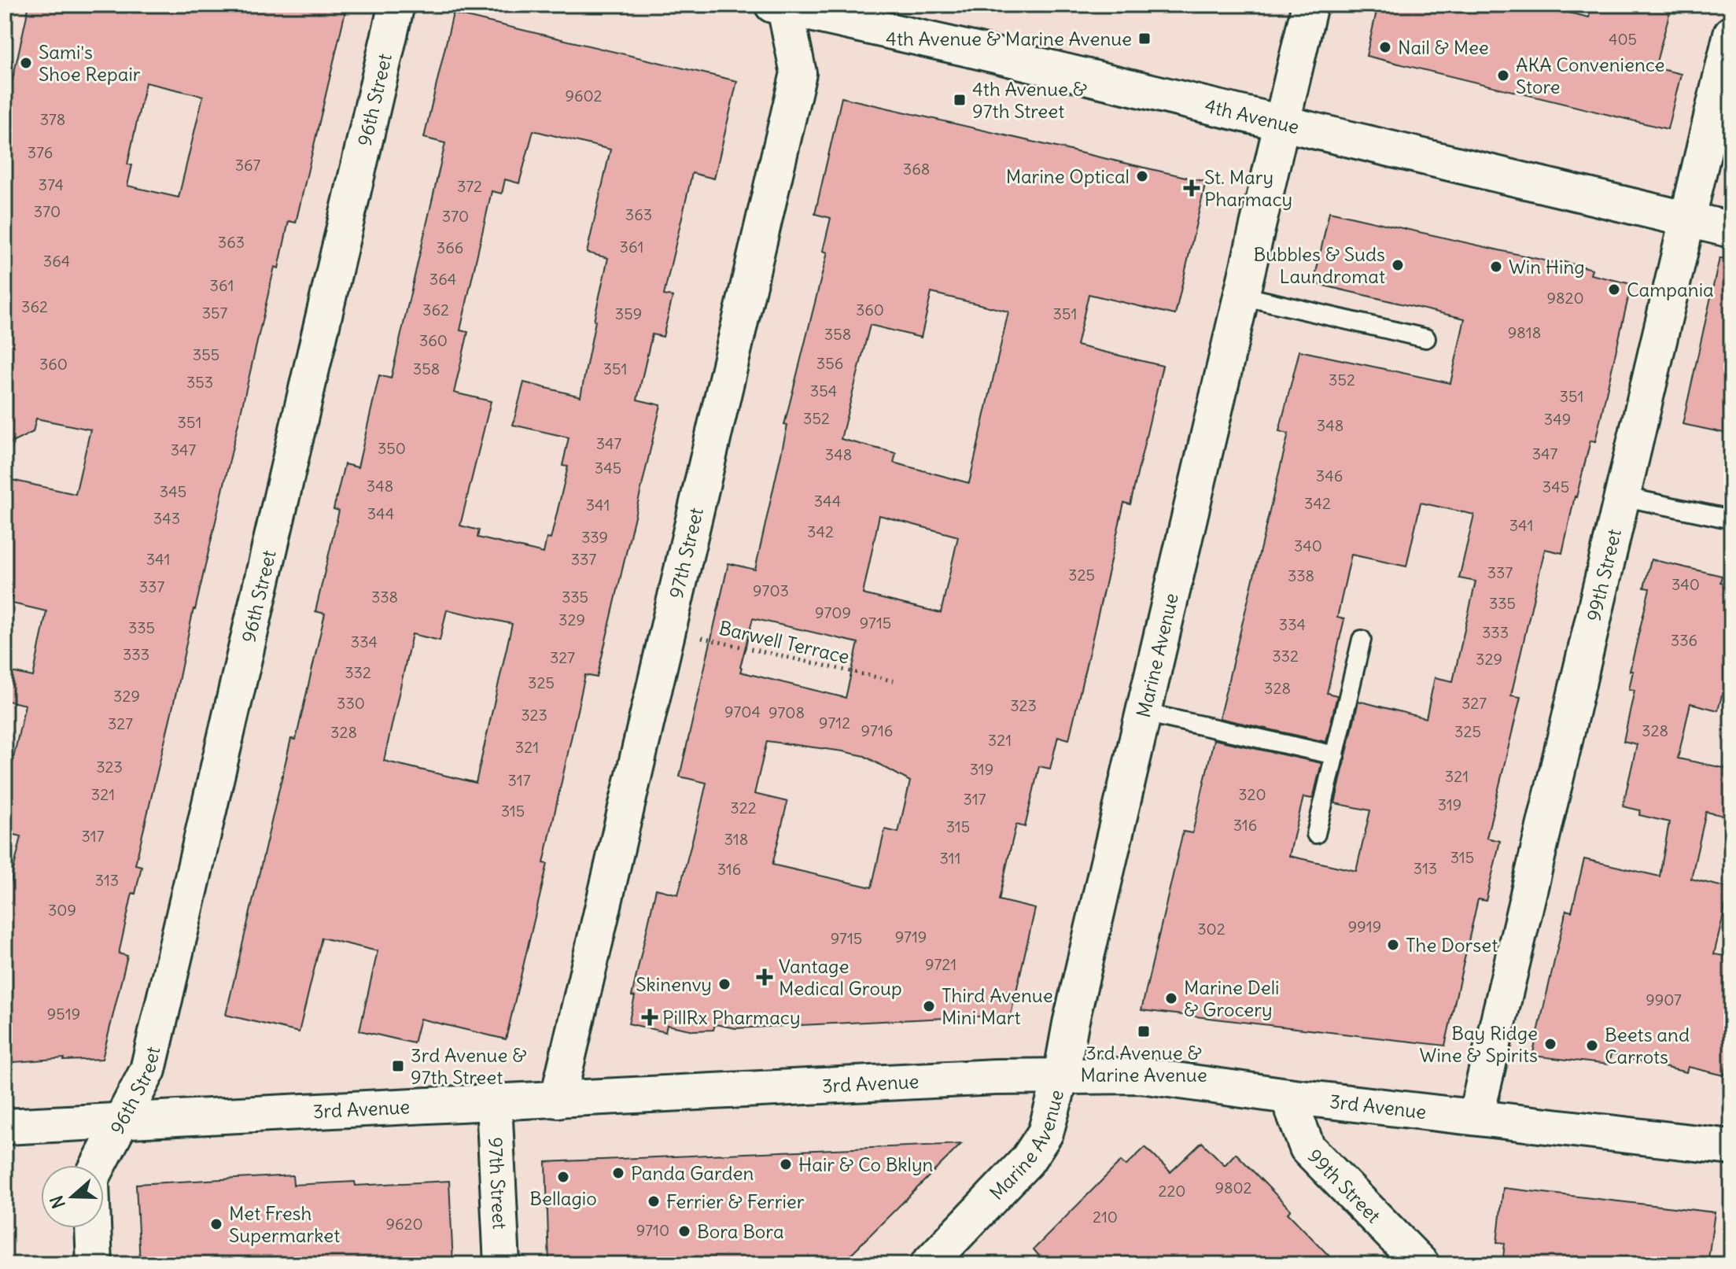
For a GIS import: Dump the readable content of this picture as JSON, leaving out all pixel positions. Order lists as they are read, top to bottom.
{
  "streets": {
    "street": [
      "96th Street",
      "4th Avenue",
      "97th Street",
      "99th Street",
      "Marine Avenue",
      "3rd Avenue"
    ],
    "path": ["Barwell Terrace"]
  },
  "crossings": [
    ["96th Street", "3rd Avenue"],
    ["4th Avenue", "97th Street"],
    ["4th Avenue", "99th Street"],
    ["4th Avenue", "Marine Avenue"],
    ["97th Street", "Barwell Terrace"],
    ["97th Street", "3rd Avenue"],
    ["99th Street", "3rd Avenue"],
    ["Marine Avenue", "3rd Avenue"]
  ],
  "places": {
    "transit": [
      "4th Avenue & Marine Avenue",
      "4th Avenue & 97th Street",
      "3rd Avenue & Marine Avenue",
      "3rd Avenue & 97th Street"
    ],
    "other": [
      "Nail & Mee",
      "Sami's Shoe Repair",
      "AKA Convenience Store",
      "Marine Optical",
      "Bubbles & Suds Laundromat",
      "Win Hing",
      "Campania",
      "The Dorset",
      "Skinenvy",
      "Marine Deli & Grocery",
      "Third Avenue Mini Mart",
      "Bay Ridge Wine & Spirits",
      "Beets and Carrots",
      "Hair & Co Bklyn",
      "Panda Garden",
      "Bellagio",
      "Ferrier & Ferrier",
      "Met Fresh Supermarket",
      "Bora Bora"
    ],
    "health": ["St. Mary Pharmacy", "Vantage Medical Group", "PillRx Pharmacy"]
  },
  "house_numbers": [
    "405",
    "9602",
    "378",
    "376",
    "367",
    "368",
    "374",
    "372",
    "370",
    "363",
    "370",
    "363",
    "361",
    "366",
    "364",
    "364",
    "361",
    "9820",
    "362",
    "362",
    "360",
    "357",
    "359",
    "351",
    "9818",
    "358",
    "360",
    "355",
    "356",
    "360",
    "358",
    "351",
    "352",
    "353",
    "354",
    "351",
    "352",
    "349",
    "351",
    "348",
    "347",
    "350",
    "347",
    "347",
    "348",
    "345",
    "346",
    "348",
    "345",
    "345",
    "344",
    "342",
    "341",
    "344",
    "343",
    "341",
    "342",
    "339",
    "340",
    "341",
    "337",
    "337",
    "325",
    "338",
    "340",
    "337",
    "9703",
    "338",
    "335",
    "335",
    "9709",
    "329",
    "9715",
    "334",
    "335",
    "333",
    "336",
    "334",
    "333",
    "332",
    "327",
    "329",
    "332",
    "325",
    "328",
    "329",
    "330",
    "327",
    "323",
    "9704",
    "9708",
    "323",
    "9712",
    "327",
    "9716",
    "328",
    "325",
    "328",
    "321",
    "321",
    "323",
    "319",
    "321",
    "317",
    "321",
    "320",
    "317",
    "319",
    "322",
    "315",
    "316",
    "315",
    "317",
    "318",
    "315",
    "311",
    "313",
    "316",
    "313",
    "309",
    "9919",
    "302",
    "9719",
    "9715",
    "9721",
    "9907",
    "9519",
    "9802",
    "220",
    "210",
    "9620",
    "9710"
  ],
  "north": "left"
}
